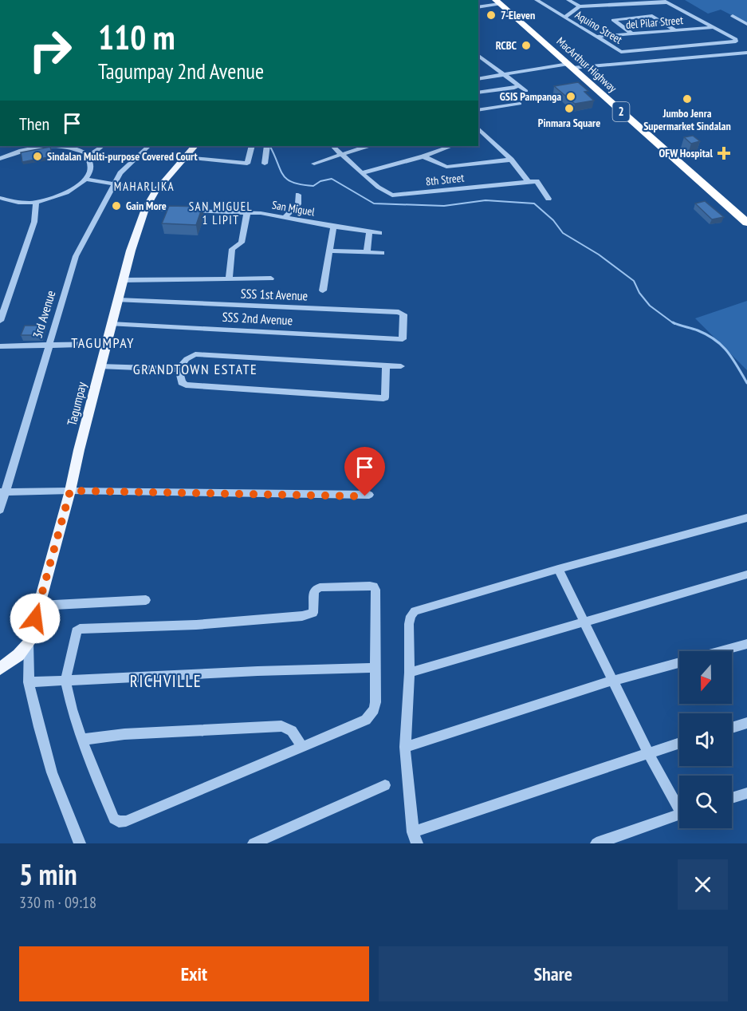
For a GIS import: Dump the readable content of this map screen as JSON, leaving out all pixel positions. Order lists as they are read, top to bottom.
{
  "streets": {
    "highway": ["MacArthur Highway", "2"],
    "main road": ["Tagumpay"],
    "street": [
      "del Pilar Street",
      "Aquino Street",
      "8th Street",
      "San Miguel",
      "SSS 1st Avenue",
      "3rd Avenue",
      "SSS 2nd Avenue"
    ]
  },
  "crossings": [
    ["del Pilar Street", "Aquino Street"],
    ["San Miguel", "Tagumpay"],
    ["SSS 1st Avenue", "SSS 2nd Avenue"],
    ["SSS 1st Avenue", "Tagumpay"],
    ["SSS 2nd Avenue", "Tagumpay"]
  ],
  "districts": [
    "MAHARLIKA",
    "SAN MIGUEL 1 LIPIT",
    "TAGUMPAY",
    "GRANDTOWN ESTATE",
    "RICHVILLE"
  ],
  "places": {
    "other": [
      "7-Eleven",
      "RCBC",
      "GSIS Pampanga",
      "Jumbo Jenra Supermarket Sindalan",
      "Pinmara Square",
      "Sindalan Multi-purpose Covered Court",
      "Gain More"
    ],
    "health": ["OFW Hospital"]
  },
  "north": "bottom",
  "page": {
    "turn": ["110 m", "Tagumpay 2nd Avenue"],
    "then": "Then",
    "heading": ["5 min", "330 m · 09:18"],
    "buttons": ["Exit", "Share"]
  }
}
